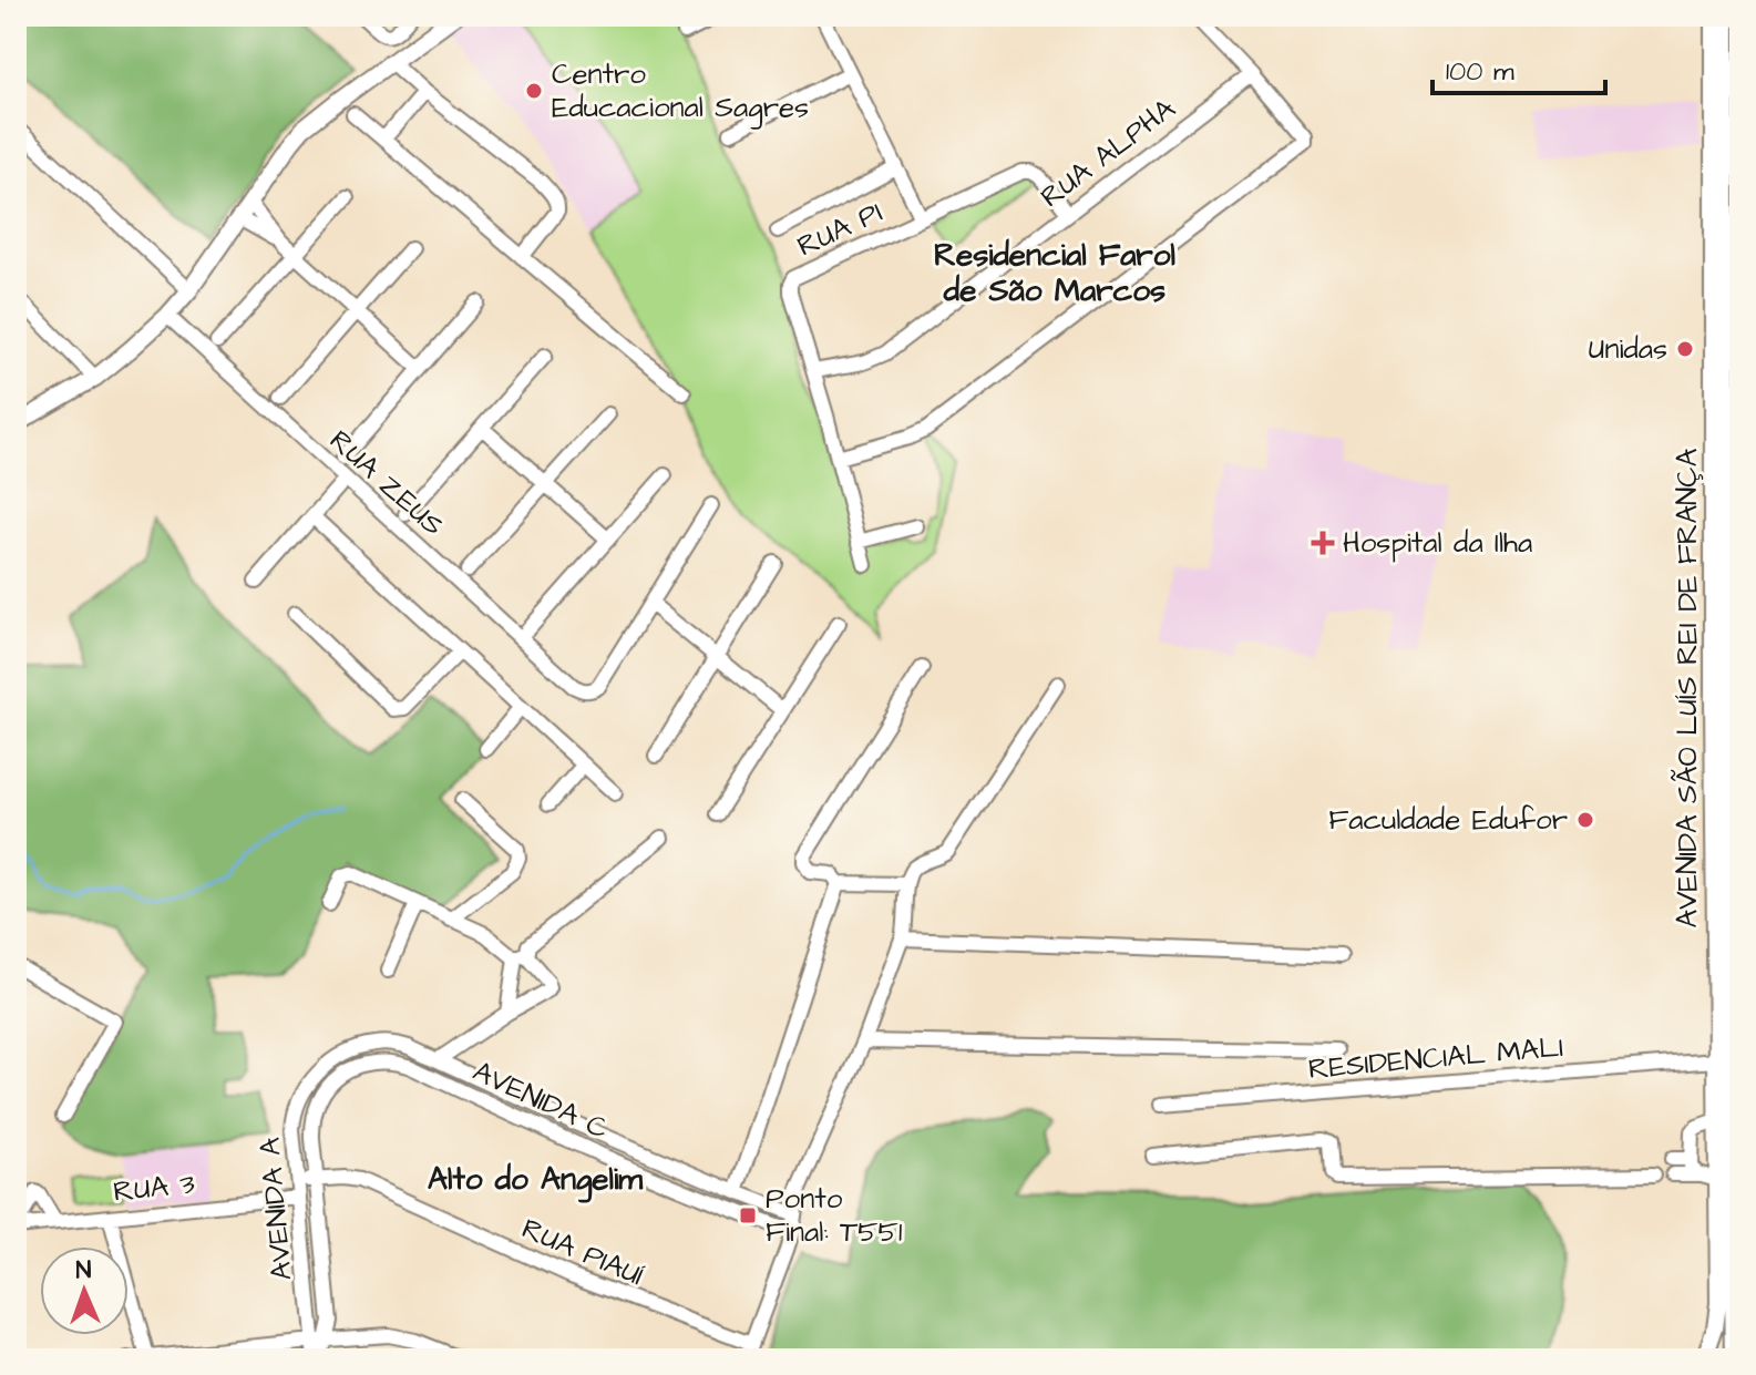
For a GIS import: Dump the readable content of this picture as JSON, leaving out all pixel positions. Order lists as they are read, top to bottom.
{
  "streets": {
    "main road": ["AVENIDA SÃO LUÍS REI DE FRANÇA"],
    "street": [
      "RUA ALPHA",
      "RUA PI",
      "RUA ZEUS",
      "RESIDENCIAL MALI",
      "AVENIDA C",
      "RUA 3",
      "AVENIDA A",
      "RUA PIAUÍ"
    ]
  },
  "crossings": [
    ["RUA ALPHA", "RUA PI"],
    ["AVENIDA SÃO LUÍS REI DE FRANÇA", "RESIDENCIAL MALI"],
    ["AVENIDA C", "AVENIDA A"],
    ["RUA 3", "AVENIDA A"],
    ["AVENIDA A", "RUA PIAUÍ"]
  ],
  "districts": ["Residencial Farol de São Marcos", "Alto do Angelim"],
  "places": {
    "other": ["Centro Educacional Sagres", "Unidas", "Faculdade Edufor"],
    "health": ["Hospital da Ilha"],
    "transit": ["Ponto Final: T551"]
  },
  "scale_bar": "100 m",
  "north": "top"
}
